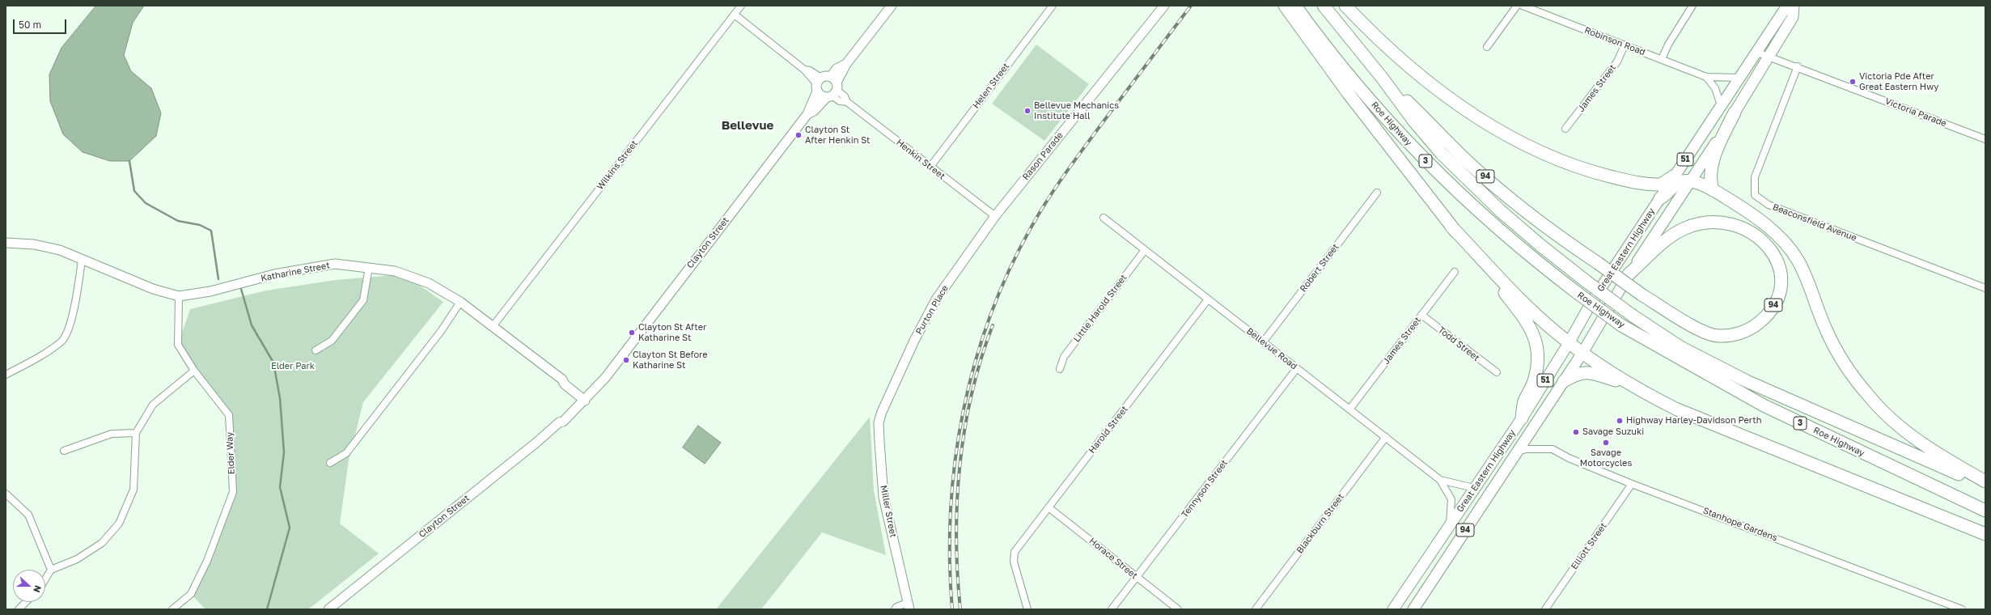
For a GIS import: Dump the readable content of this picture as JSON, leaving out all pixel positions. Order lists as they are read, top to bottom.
{
  "streets": {
    "highway": [
      "Roe Highway",
      "51",
      "3",
      "94",
      "Great Eastern Highway"
    ],
    "main road": [
      "Rason Parade",
      "Clayton Street",
      "Katharine Street",
      "Purton Place",
      "Miller Street"
    ],
    "street": [
      "Robinson Road",
      "Helen Street",
      "James Street",
      "Victoria Parade",
      "Henkin Street",
      "Wilkins Street",
      "Beaconsfield Avenue",
      "Robert Street",
      "Little Harold Street",
      "Todd Street",
      "Bellevue Road",
      "Harold Street",
      "Elder Way",
      "Tennyson Street",
      "Blackburn Street",
      "Stanhope Gardens",
      "Elliott Street",
      "Horace Street"
    ]
  },
  "crossings": [
    ["Robinson Road", "James Street"],
    ["Robinson Road", "Great Eastern Highway"],
    ["Helen Street", "Henkin Street"],
    ["James Street", "Todd Street"],
    ["James Street", "Bellevue Road"],
    ["Victoria Parade", "Beaconsfield Avenue"],
    ["Victoria Parade", "Great Eastern Highway"],
    ["Roe Highway", "94"],
    ["Rason Parade", "Henkin Street"],
    ["Rason Parade", "Purton Place"],
    ["Henkin Street", "Clayton Street"],
    ["Henkin Street", "Purton Place"],
    ["Wilkins Street", "Katharine Street"],
    ["94", "Great Eastern Highway"],
    ["Clayton Street", "Katharine Street"],
    ["Great Eastern Highway", "Bellevue Road"],
    ["Great Eastern Highway", "Stanhope Gardens"],
    ["Robert Street", "Bellevue Road"],
    ["Katharine Street", "Elder Way"],
    ["Little Harold Street", "Bellevue Road"],
    ["Purton Place", "Miller Street"],
    ["Bellevue Road", "Harold Street"],
    ["Bellevue Road", "Tennyson Street"],
    ["Bellevue Road", "Blackburn Street"],
    ["Harold Street", "Horace Street"],
    ["Tennyson Street", "Horace Street"],
    ["Stanhope Gardens", "Elliott Street"]
  ],
  "districts": ["Bellevue"],
  "parks": ["Elder Park"],
  "places": [
    "Victoria Pde After Great Eastern Hwy",
    "Bellevue Mechanics Institute Hall",
    "Clayton St After Henkin St",
    "Clayton St After Katharine St",
    "Clayton St Before Katharine St",
    "Highway Harley-Davidson Perth",
    "Savage Suzuki",
    "Savage Motorcycles"
  ],
  "scale_bar": "50 m",
  "north": "right"
}
